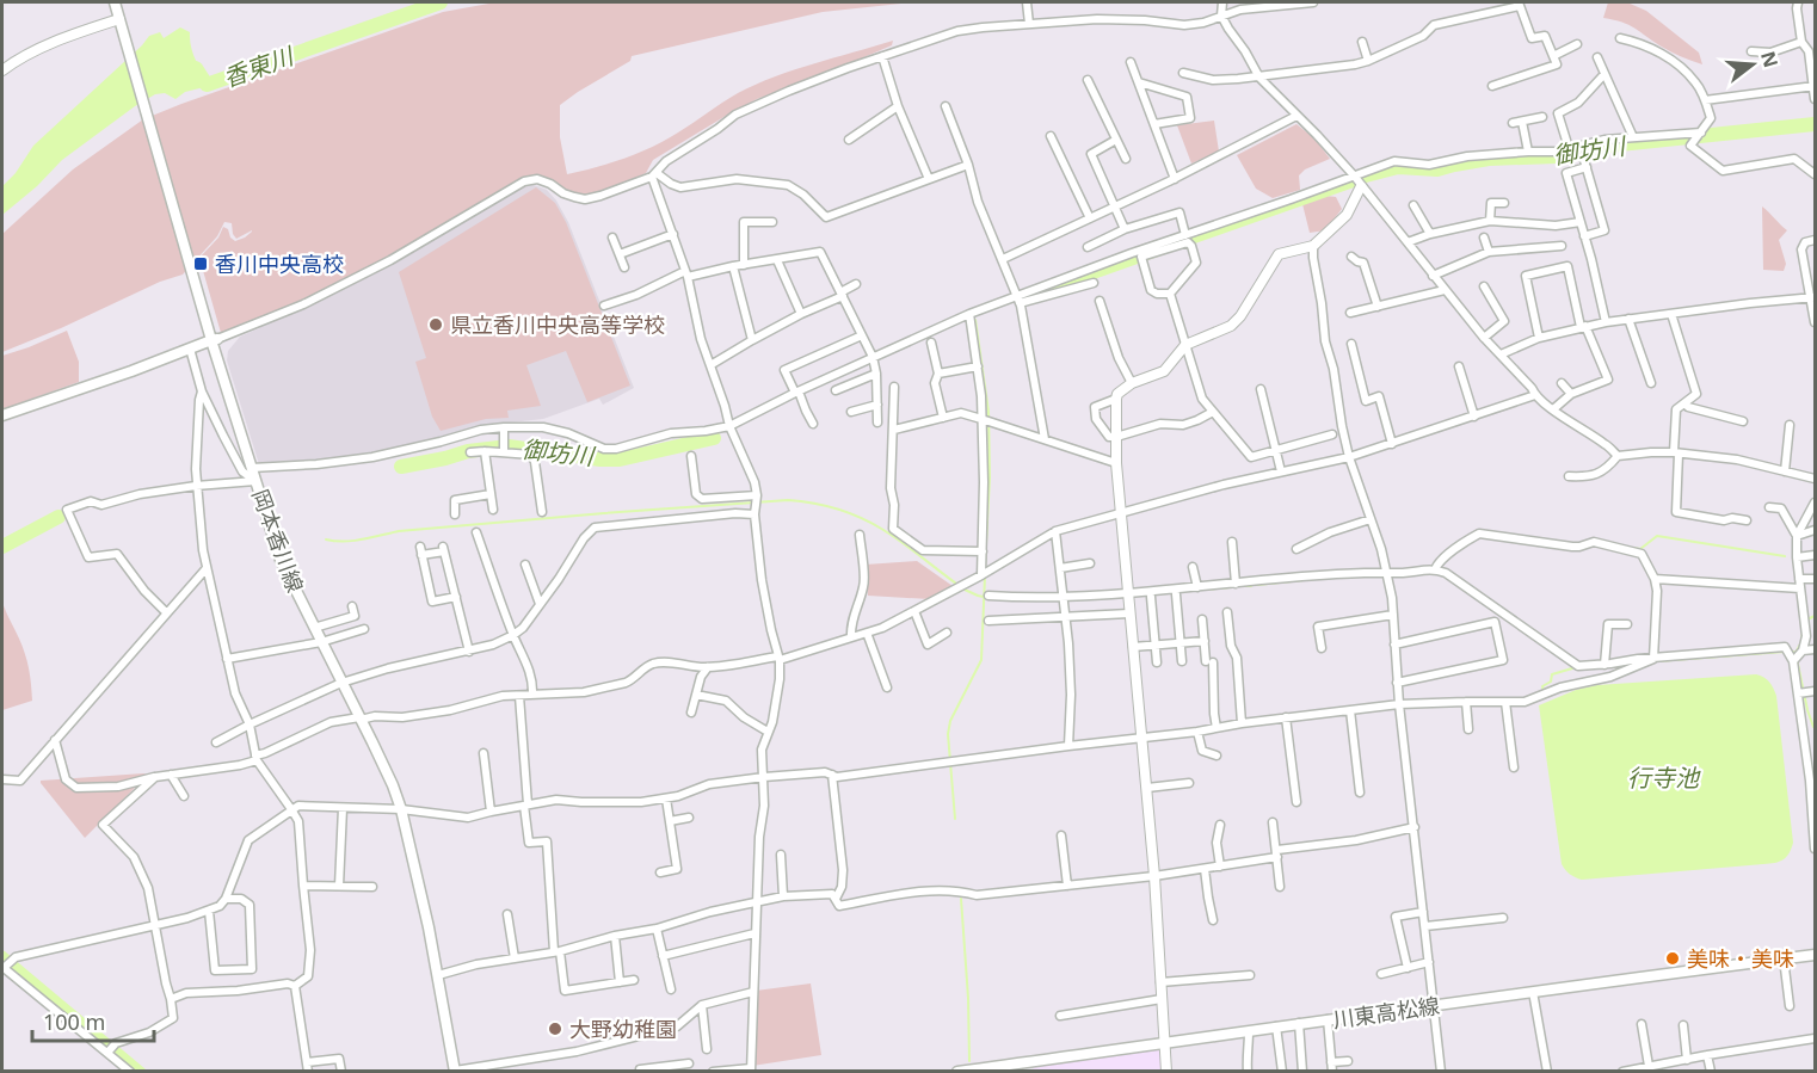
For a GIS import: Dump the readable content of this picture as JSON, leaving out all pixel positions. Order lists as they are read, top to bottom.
{
  "streets": {
    "main road": ["岡本香川線", "川東高松線"]
  },
  "water": ["香東川", "御坊川", "行寺池"],
  "places": {
    "transit": ["香川中央高校"],
    "other": ["県立香川中央高等学校", "美味・美味", "大野幼稚園"]
  },
  "scale_bar": "100 m",
  "north": "right"
}
